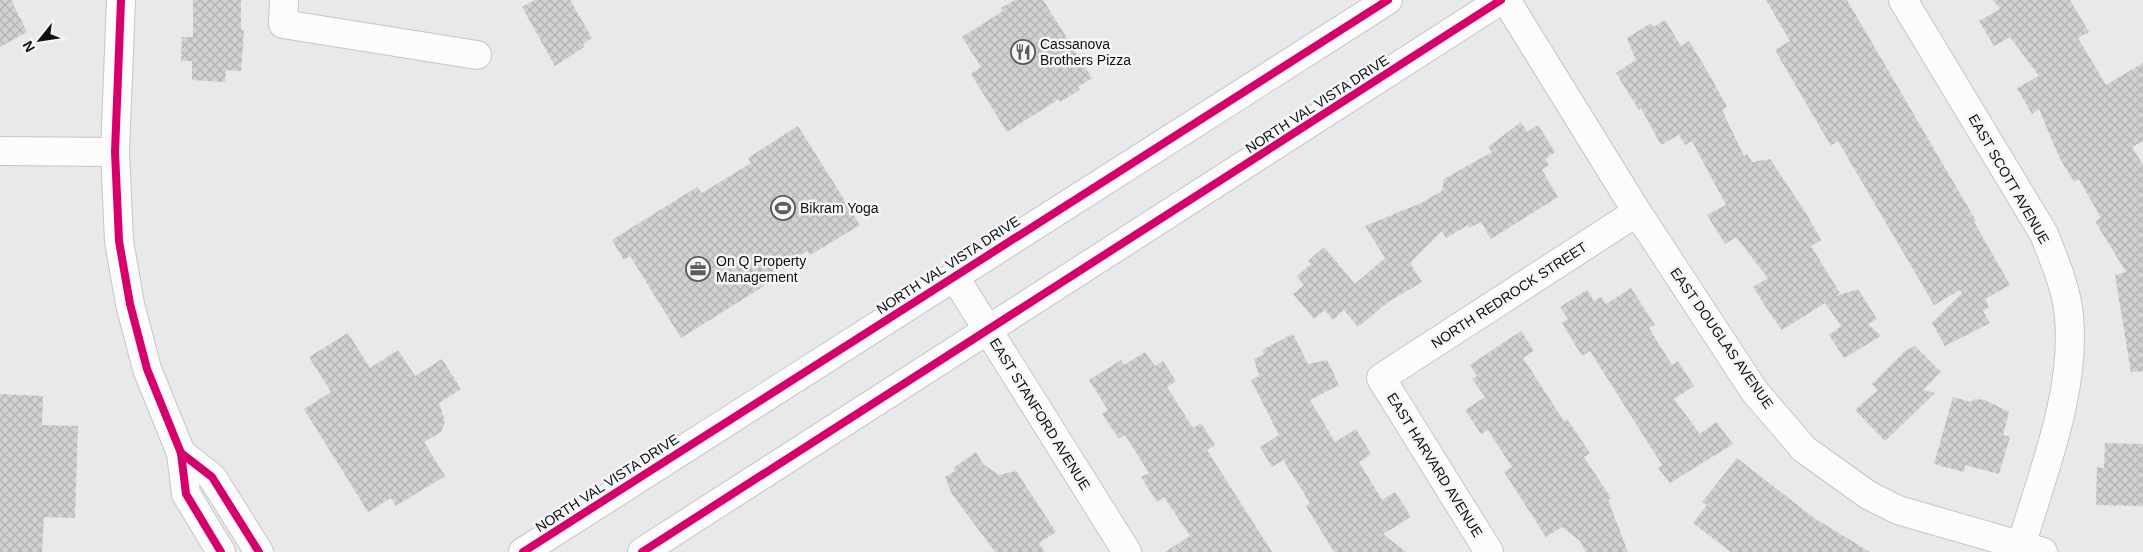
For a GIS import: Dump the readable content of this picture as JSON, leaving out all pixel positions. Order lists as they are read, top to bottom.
{
  "streets": {
    "street": [
      "NORTH VAL VISTA DRIVE",
      "EAST SCOTT AVENUE",
      "NORTH REDROCK STREET",
      "EAST DOUGLAS AVENUE",
      "EAST STANFORD AVENUE",
      "EAST HARVARD AVENUE"
    ]
  },
  "crossings": [
    ["NORTH VAL VISTA DRIVE", "EAST STANFORD AVENUE"],
    ["EAST SCOTT AVENUE", "EAST DOUGLAS AVENUE"],
    ["NORTH REDROCK STREET", "EAST DOUGLAS AVENUE"],
    ["NORTH REDROCK STREET", "EAST HARVARD AVENUE"]
  ],
  "places": {
    "restaurant": ["Cassanova Brothers Pizza"],
    "sports": ["Bikram Yoga"],
    "office": ["On Q Property Management"]
  },
  "north": "bottom left"
}
